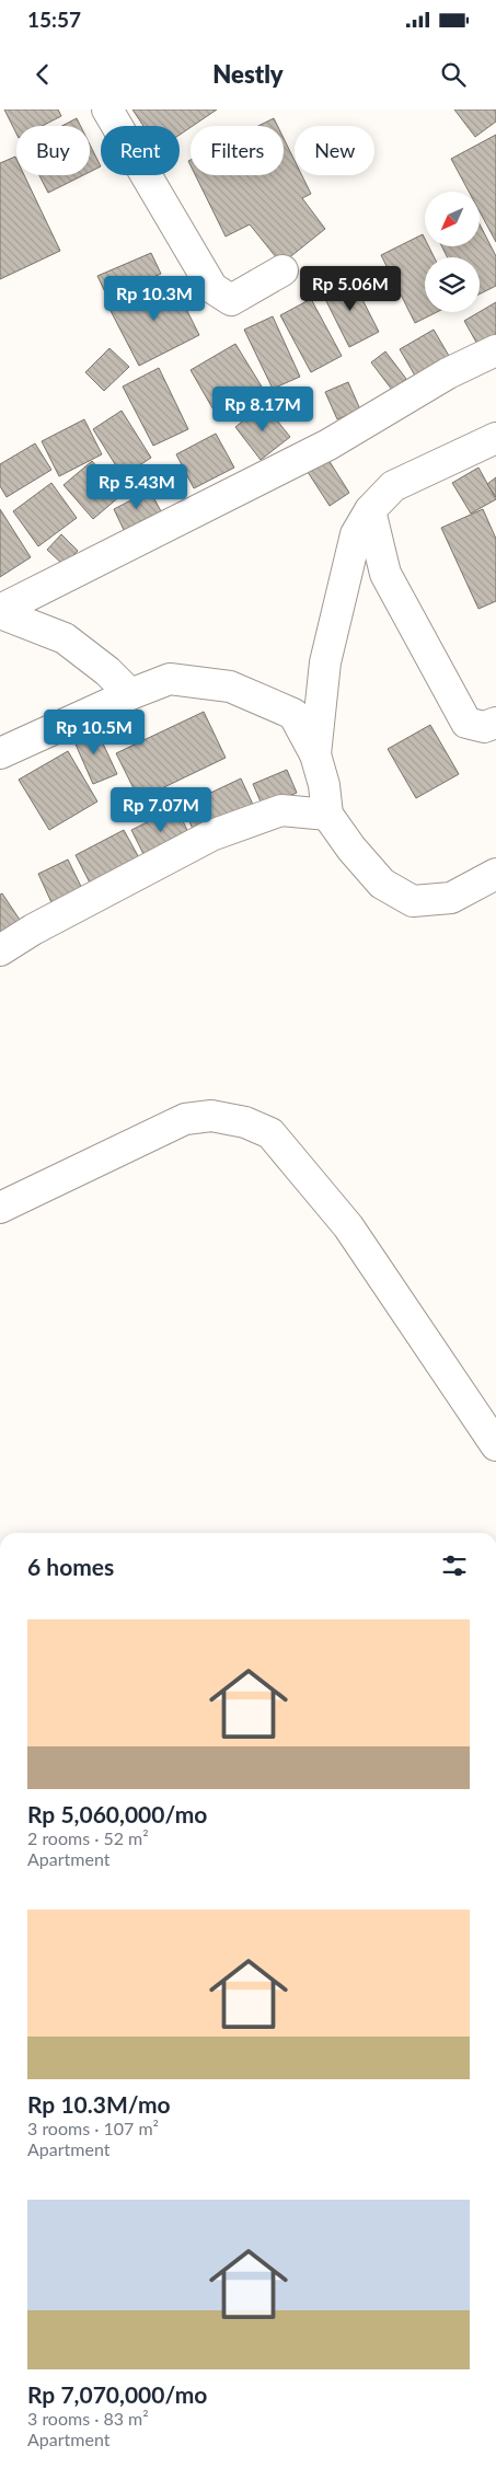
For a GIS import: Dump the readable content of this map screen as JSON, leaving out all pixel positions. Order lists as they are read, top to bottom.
{
  "north": "bottom left",
  "page": {
    "status": "15:57",
    "header": "Nestly",
    "chip": [
      "Buy",
      "Rent",
      "Filters",
      "New"
    ],
    "price": [
      "Rp 5.06M",
      "Rp 10.3M",
      "Rp 8.17M",
      "Rp 5.43M",
      "Rp 10.5M",
      "Rp 7.07M"
    ],
    "heading": "6 homes",
    "list": [
      {
        "name": "Rp 5,060,000/mo",
        "note": "2 rooms · 52 m² · Apartment"
      },
      {
        "name": "Rp 10.3M/mo",
        "note": "3 rooms · 107 m² · Apartment"
      },
      {
        "name": "Rp 7,070,000/mo",
        "note": "3 rooms · 83 m² · Apartment"
      }
    ]
  }
}
